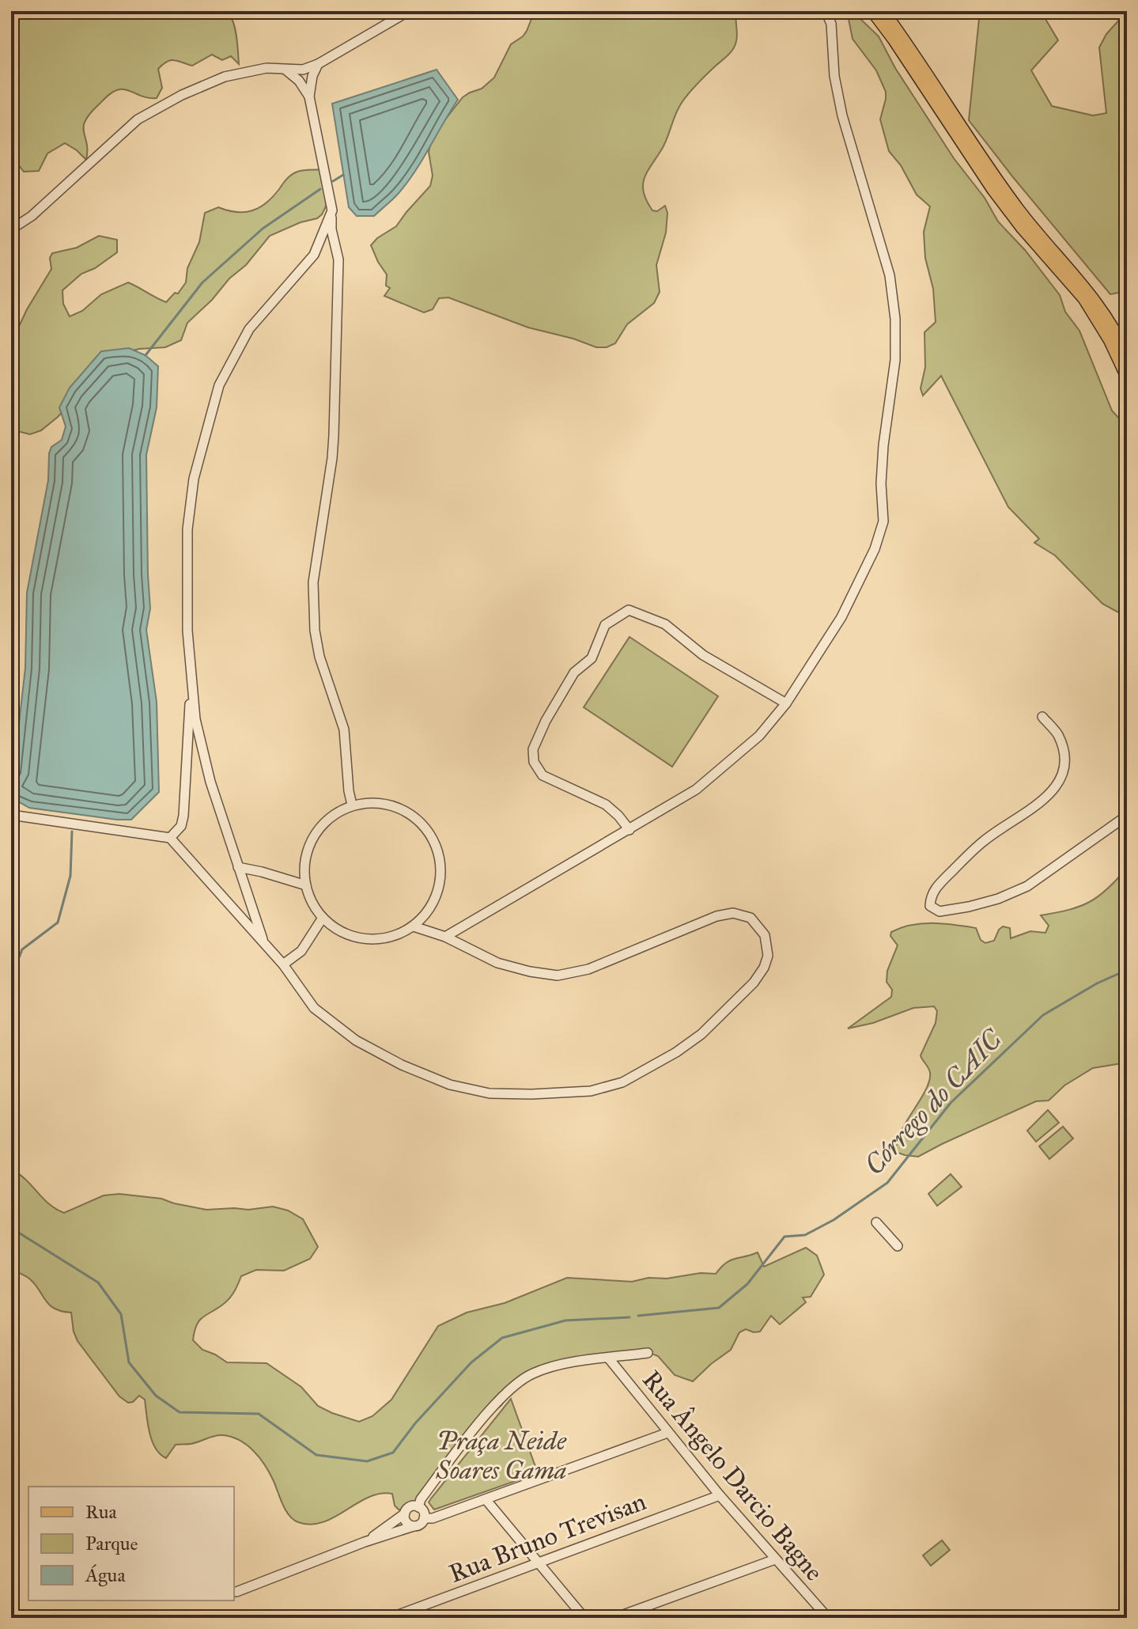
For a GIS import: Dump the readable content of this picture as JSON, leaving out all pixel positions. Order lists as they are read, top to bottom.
{
  "streets": {
    "street": ["Rua Ângelo Darcio Bagne", "Rua Bruno Trevisan"]
  },
  "crossings": [
    ["Rua Ângelo Darcio Bagne", "Rua Bruno Trevisan"]
  ],
  "water": ["Córrego do CAIC"],
  "parks": ["Praça Neide Soares Gama"],
  "legend": ["Rua", "Parque", "Água"]
}
